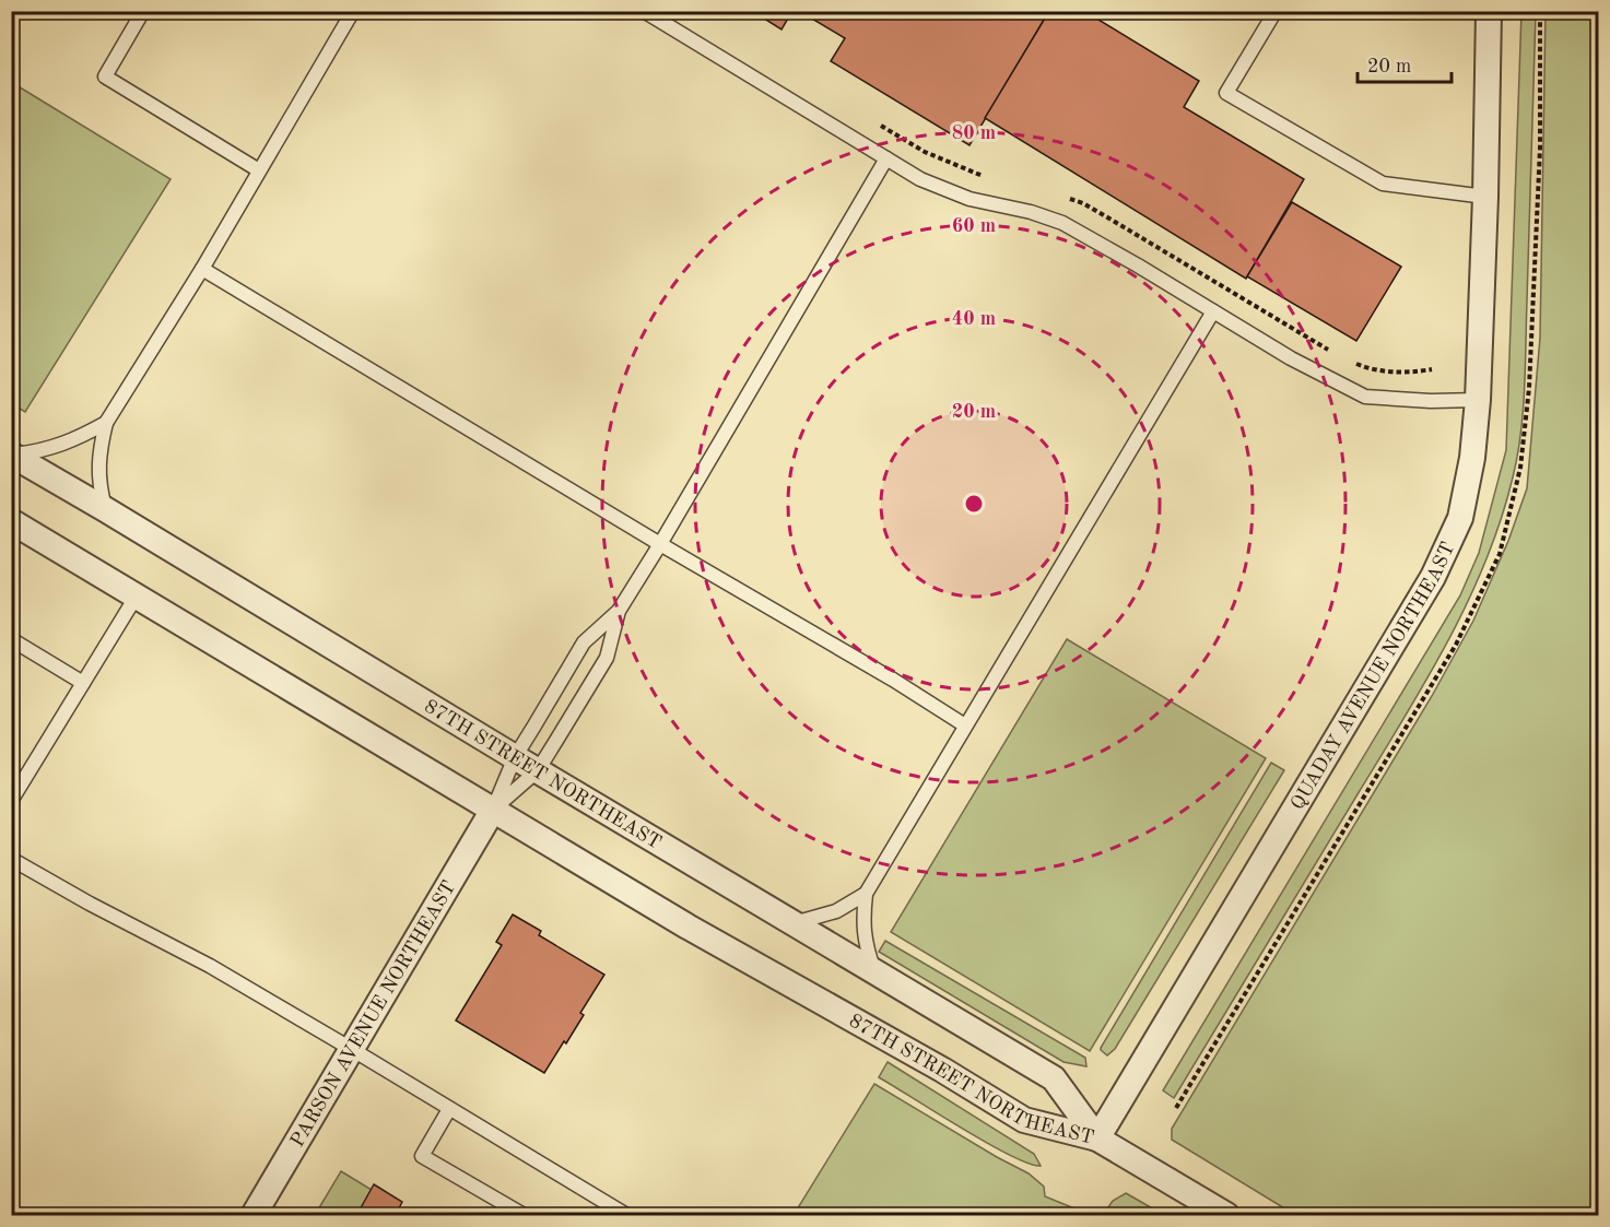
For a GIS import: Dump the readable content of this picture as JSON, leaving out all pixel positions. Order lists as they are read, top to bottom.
{
  "streets": {
    "street": ["QUADAY AVENUE NORTHEAST", "87TH STREET NORTHEAST", "PARSON AVENUE NORTHEAST"]
  },
  "crossings": [
    ["QUADAY AVENUE NORTHEAST", "87TH STREET NORTHEAST"],
    ["87TH STREET NORTHEAST", "PARSON AVENUE NORTHEAST"]
  ],
  "scale_bar": "20 m",
  "rings": [
    "80 m",
    "60 m",
    "40 m",
    "20 m"
  ]
}
